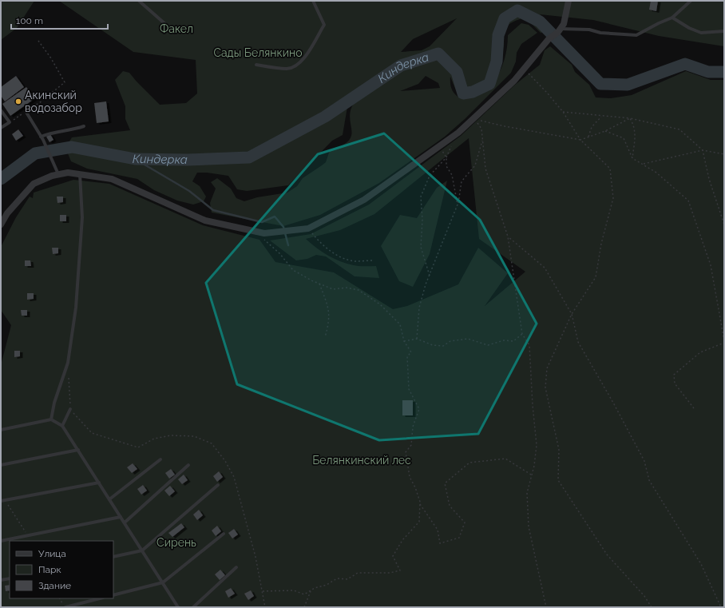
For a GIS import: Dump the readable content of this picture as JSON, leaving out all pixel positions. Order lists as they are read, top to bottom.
{
  "water": ["Киндерка"],
  "parks": [
    "Факел",
    "Сады Белянкино",
    "Белянкинский лес",
    "Сирень"
  ],
  "places": ["Акинский водозабор"],
  "legend": ["Улица", "Парк", "Здание"],
  "scale_bar": "100 m"
}
